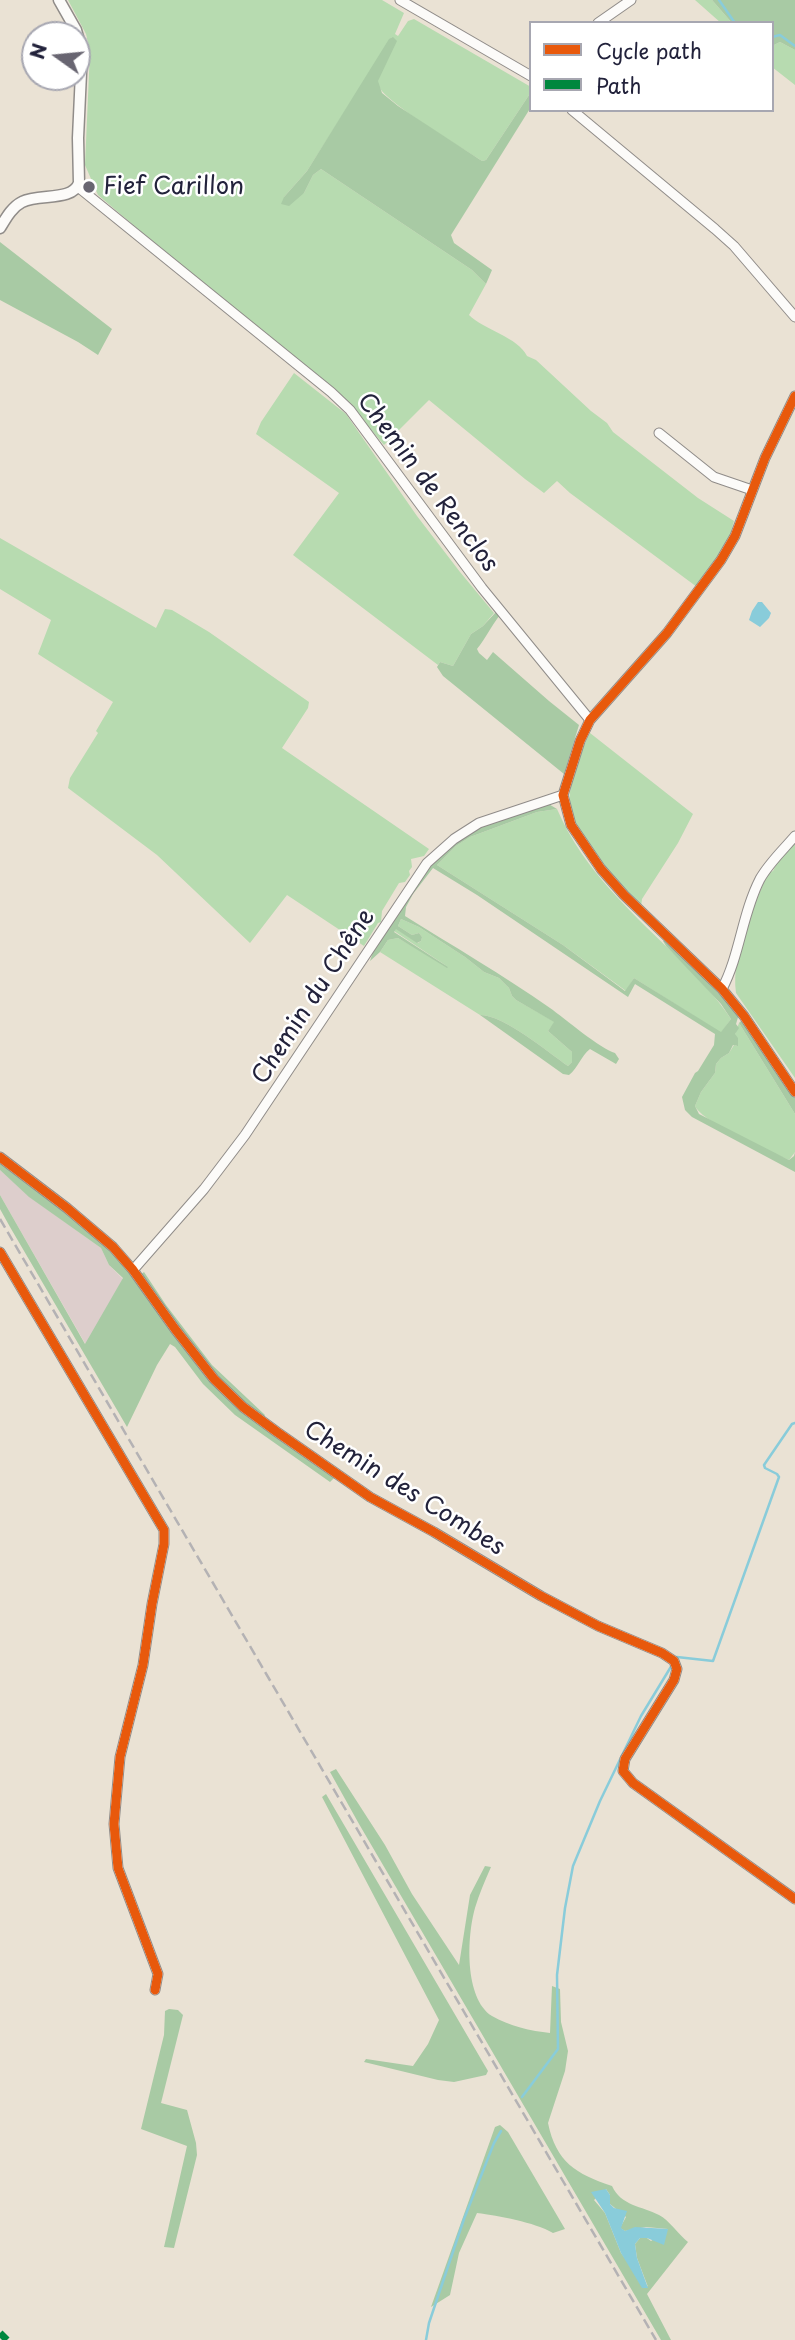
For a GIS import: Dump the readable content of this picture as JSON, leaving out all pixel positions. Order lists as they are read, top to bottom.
{
  "streets": {
    "street": ["Chemin de Renclos", "Chemin du Chêne", "Chemin des Combes"]
  },
  "crossings": [
    ["Chemin du Chêne", "Chemin des Combes"]
  ],
  "places": ["Fief Carillon"],
  "legend": ["Cycle path", "Path"],
  "north": "left"
}
